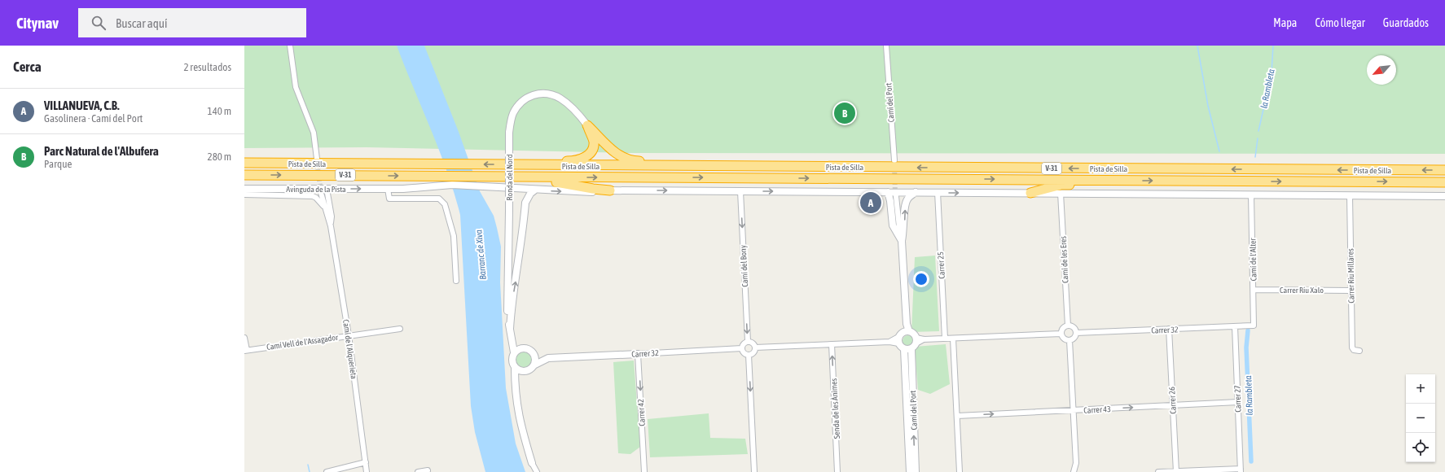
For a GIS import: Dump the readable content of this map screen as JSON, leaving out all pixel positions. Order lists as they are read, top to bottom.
{
  "streets": {
    "highway": ["Pista de Silla", "V-31"],
    "street": [
      "Camí del Port",
      "Ronda del Nord",
      "Avinguda de la Pista",
      "Camí de les Eres",
      "Camí de l'Alter",
      "Carrer 25",
      "Camí del Bony",
      "Carrer Riu Millares",
      "Carrer Riu Xalo",
      "Carrer 32",
      "Camí Vell de l'Assagador",
      "Camí de l'Alquerieta",
      "Carrer 27",
      "Carrer 26",
      "Senda de les Ànimes",
      "Carrer 43",
      "Carrer 42"
    ]
  },
  "crossings": [
    ["Ronda del Nord", "Carrer 32"],
    ["Avinguda de la Pista", "Camí de les Eres"],
    ["Avinguda de la Pista", "Camí de l'Alter"],
    ["Avinguda de la Pista", "Carrer 25"],
    ["Avinguda de la Pista", "Camí del Bony"],
    ["Avinguda de la Pista", "Carrer Riu Millares"],
    ["Avinguda de la Pista", "Camí de l'Alquerieta"],
    ["Camí de les Eres", "Carrer 32"],
    ["Camí de l'Alter", "Carrer Riu Xalo"],
    ["Camí de l'Alter", "Carrer 32"],
    ["Camí del Bony", "Carrer 32"],
    ["Carrer Riu Millares", "Carrer Riu Xalo"],
    ["Carrer 32", "Carrer 27"],
    ["Carrer 32", "Carrer 26"],
    ["Carrer 32", "Carrer 42"],
    ["Camí Vell de l'Assagador", "Camí de l'Alquerieta"],
    ["Carrer 27", "Carrer 43"],
    ["Carrer 26", "Carrer 43"]
  ],
  "one_way": [
    "Avinguda de la Pista",
    "Camí del Bony",
    "Senda de les Ànimes",
    "Carrer 43",
    "Carrer 42"
  ],
  "water": ["la Rambleta", "Barranc de Xiva"],
  "north": "bottom left",
  "page": {
    "header": "Citynav",
    "search": "Buscar aquí",
    "nav": ["Mapa", "Cómo llegar", "Guardados"],
    "heading": ["Cerca", "2 resultados"],
    "list": [
      {
        "mark": "A",
        "name": "VILLANUEVA, C.B.",
        "note": "Gasolinera · Camí del Port",
        "value": "140 m"
      },
      {
        "mark": "B",
        "name": "Parc Natural de l'Albufera",
        "note": "Parque",
        "value": "280 m"
      }
    ],
    "pins": ["B", "A"],
    "map_buttons": ["+", "−"]
  }
}
